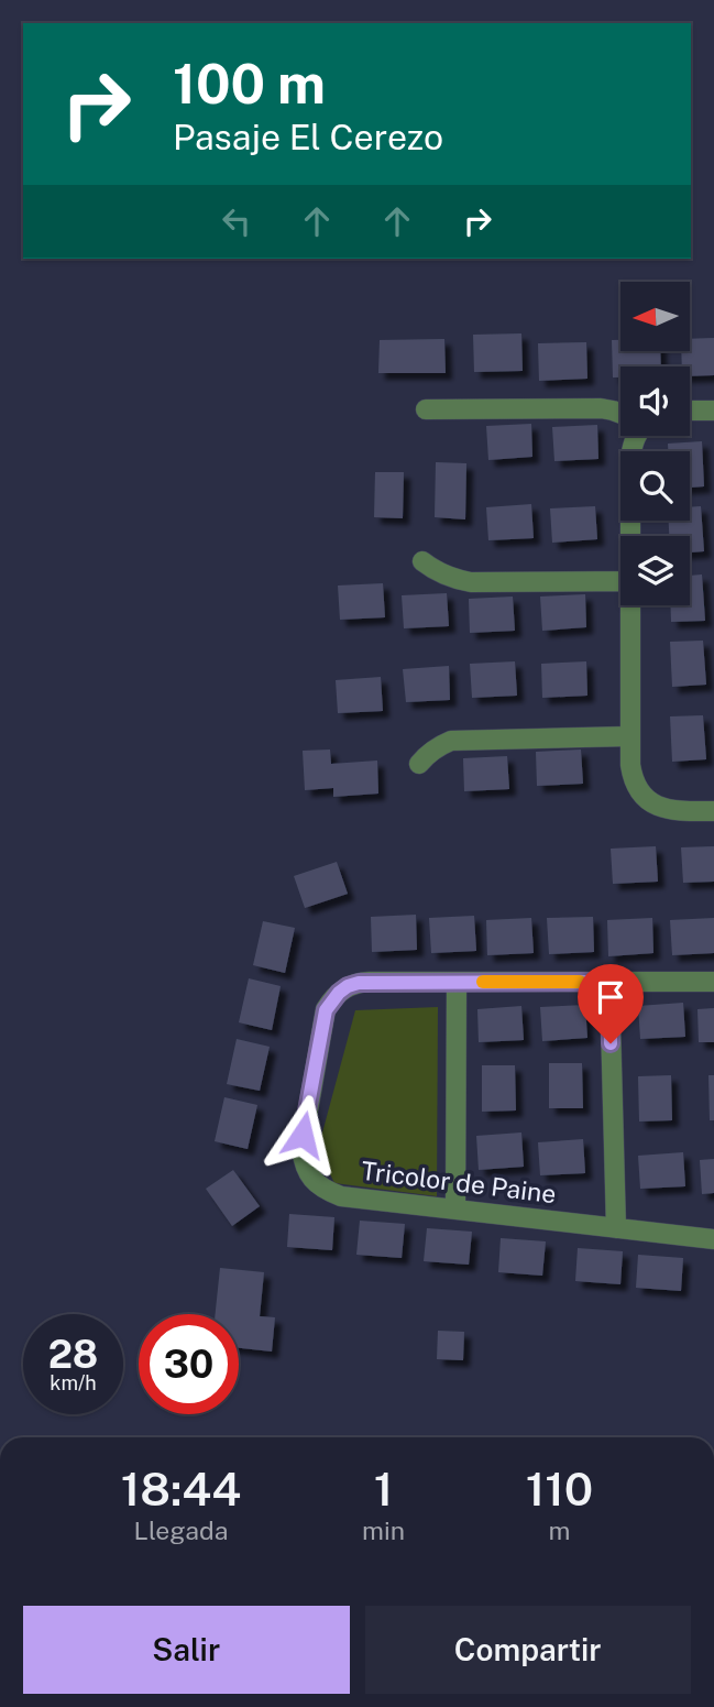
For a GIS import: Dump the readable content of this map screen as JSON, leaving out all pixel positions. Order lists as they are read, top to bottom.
{
  "streets": {
    "street": ["Tricolor de Paine"]
  },
  "north": "left",
  "page": {
    "turn": ["100 m", "Pasaje El Cerezo"],
    "speed": "28 km/h",
    "limit": "30",
    "eta": [
      "18:44",
      "Llegada",
      "1",
      "min",
      "110",
      "m"
    ],
    "buttons": ["Salir", "Compartir"]
  }
}
